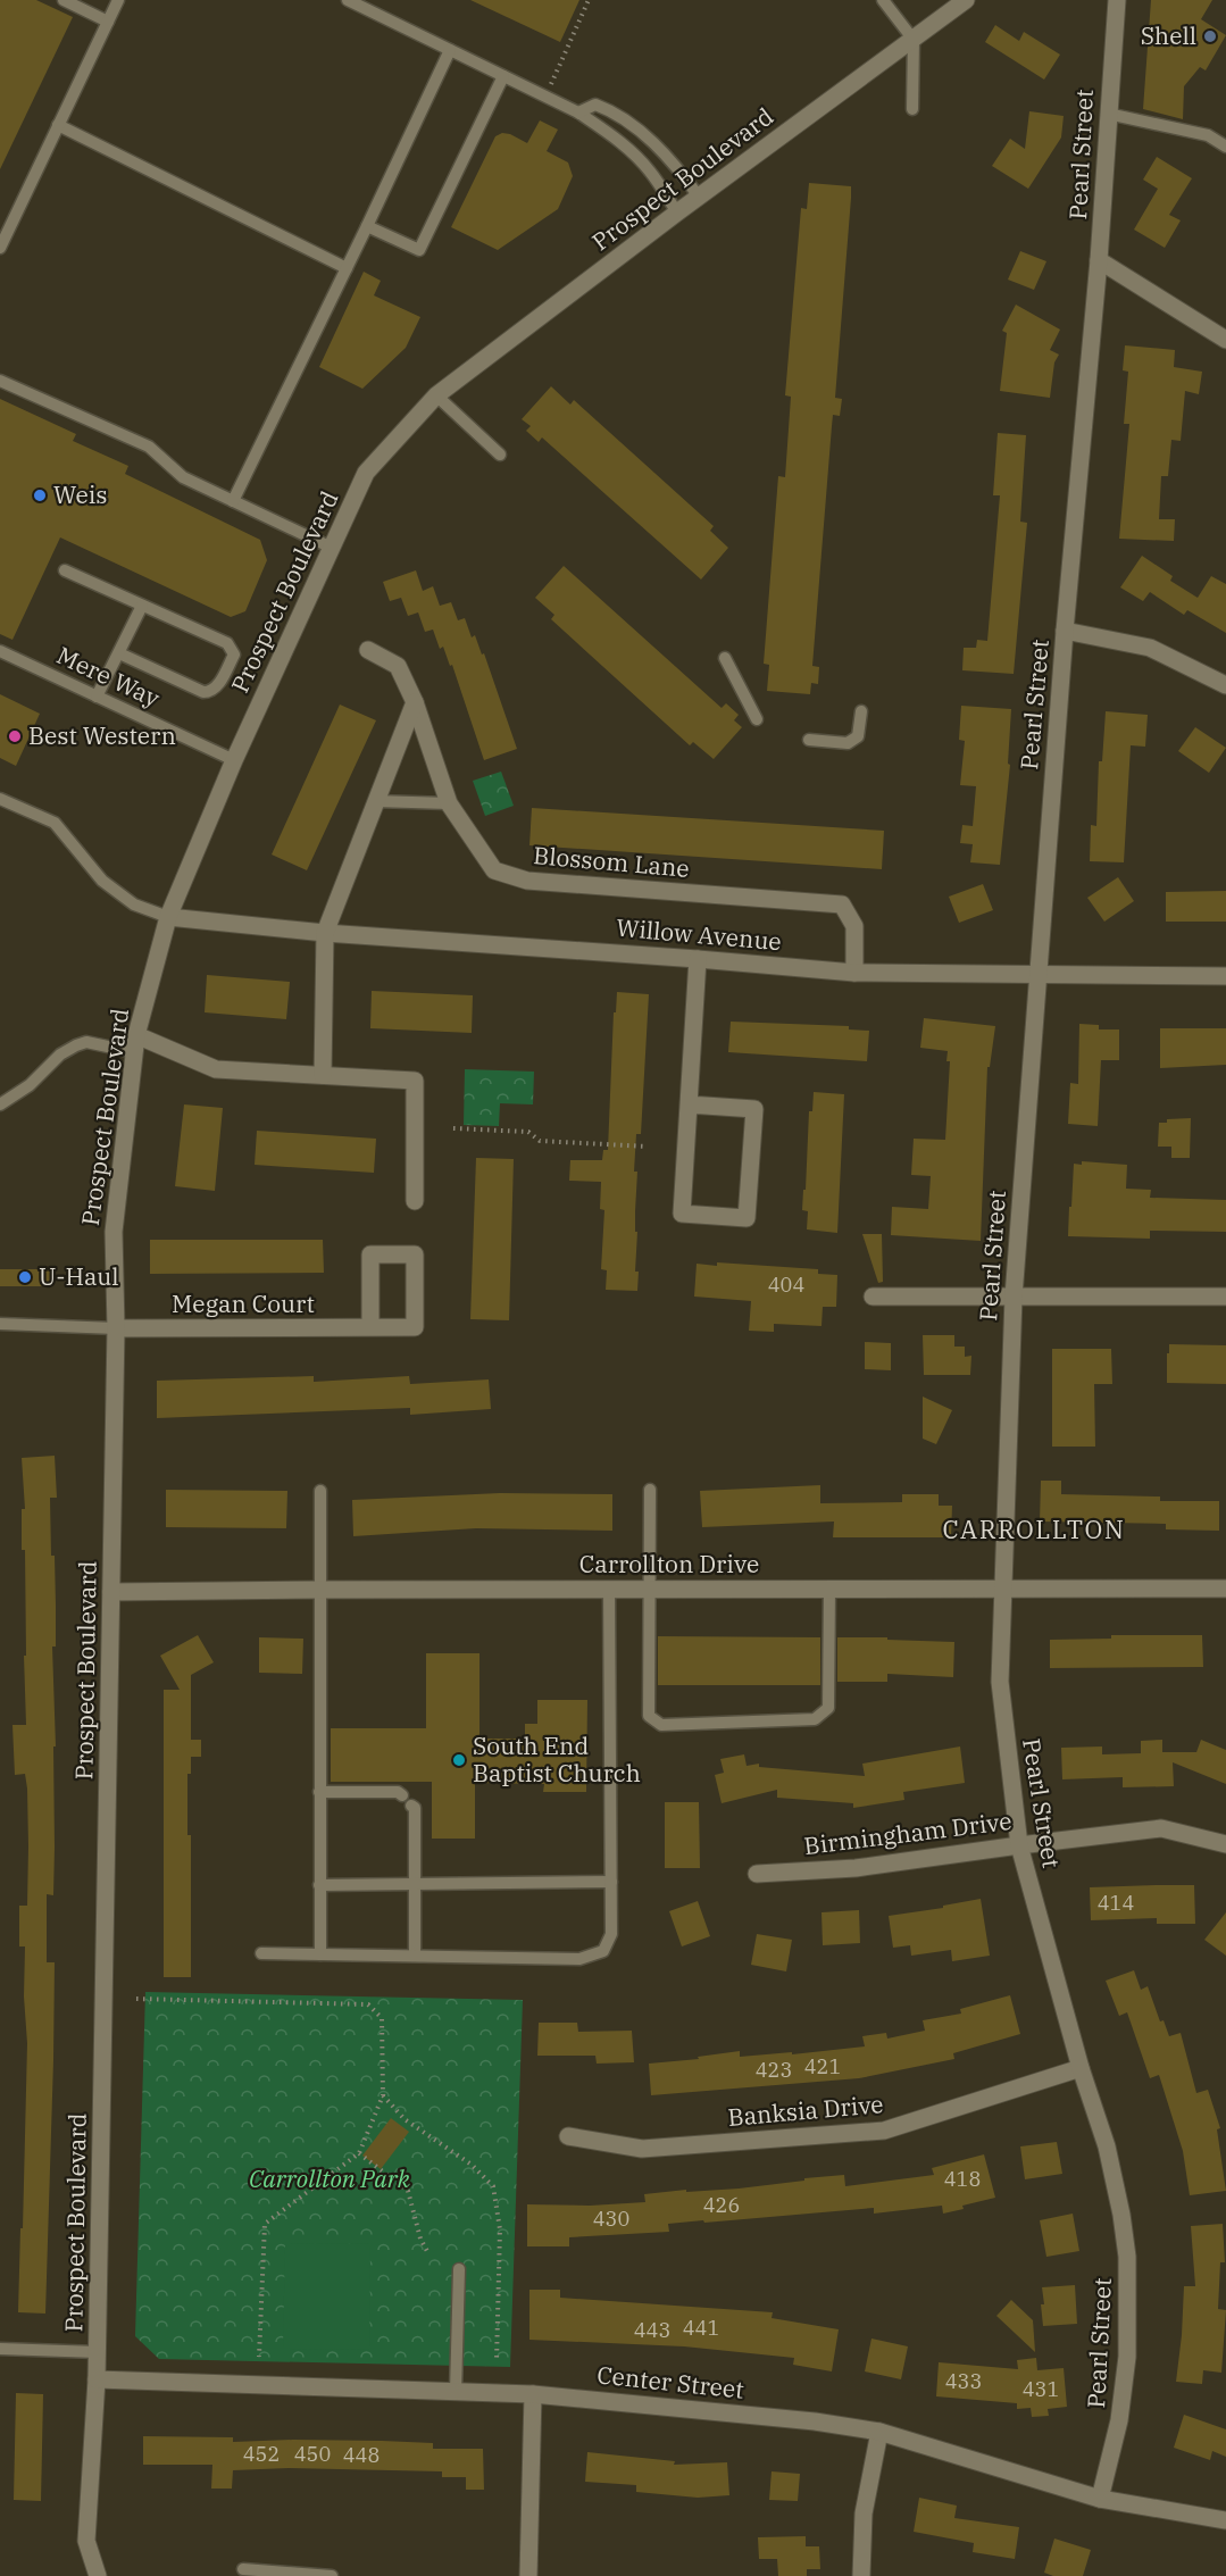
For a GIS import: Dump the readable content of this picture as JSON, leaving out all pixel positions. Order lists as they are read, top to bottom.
{
  "streets": {
    "street": [
      "Pearl Street",
      "Prospect Boulevard",
      "Blossom Lane",
      "Willow Avenue",
      "Megan Court",
      "Carrollton Drive",
      "Birmingham Drive",
      "Banksia Drive",
      "Center Street"
    ],
    "lane": ["Mere Way"]
  },
  "crossings": [
    ["Pearl Street", "Willow Avenue"],
    ["Pearl Street", "Carrollton Drive"],
    ["Pearl Street", "Birmingham Drive"],
    ["Pearl Street", "Banksia Drive"],
    ["Pearl Street", "Center Street"],
    ["Prospect Boulevard", "Mere Way"],
    ["Prospect Boulevard", "Willow Avenue"],
    ["Prospect Boulevard", "Megan Court"],
    ["Prospect Boulevard", "Carrollton Drive"],
    ["Prospect Boulevard", "Center Street"],
    ["Blossom Lane", "Willow Avenue"]
  ],
  "districts": ["CARROLLTON"],
  "parks": ["Carrollton Park"],
  "places": [
    "Shell",
    "Weis",
    "Best Western",
    "U-Haul",
    "South End Baptist Church"
  ],
  "house_numbers": [
    "404",
    "414",
    "421",
    "423",
    "418",
    "426",
    "430",
    "441",
    "443",
    "433",
    "431",
    "452",
    "450",
    "448"
  ]
}
